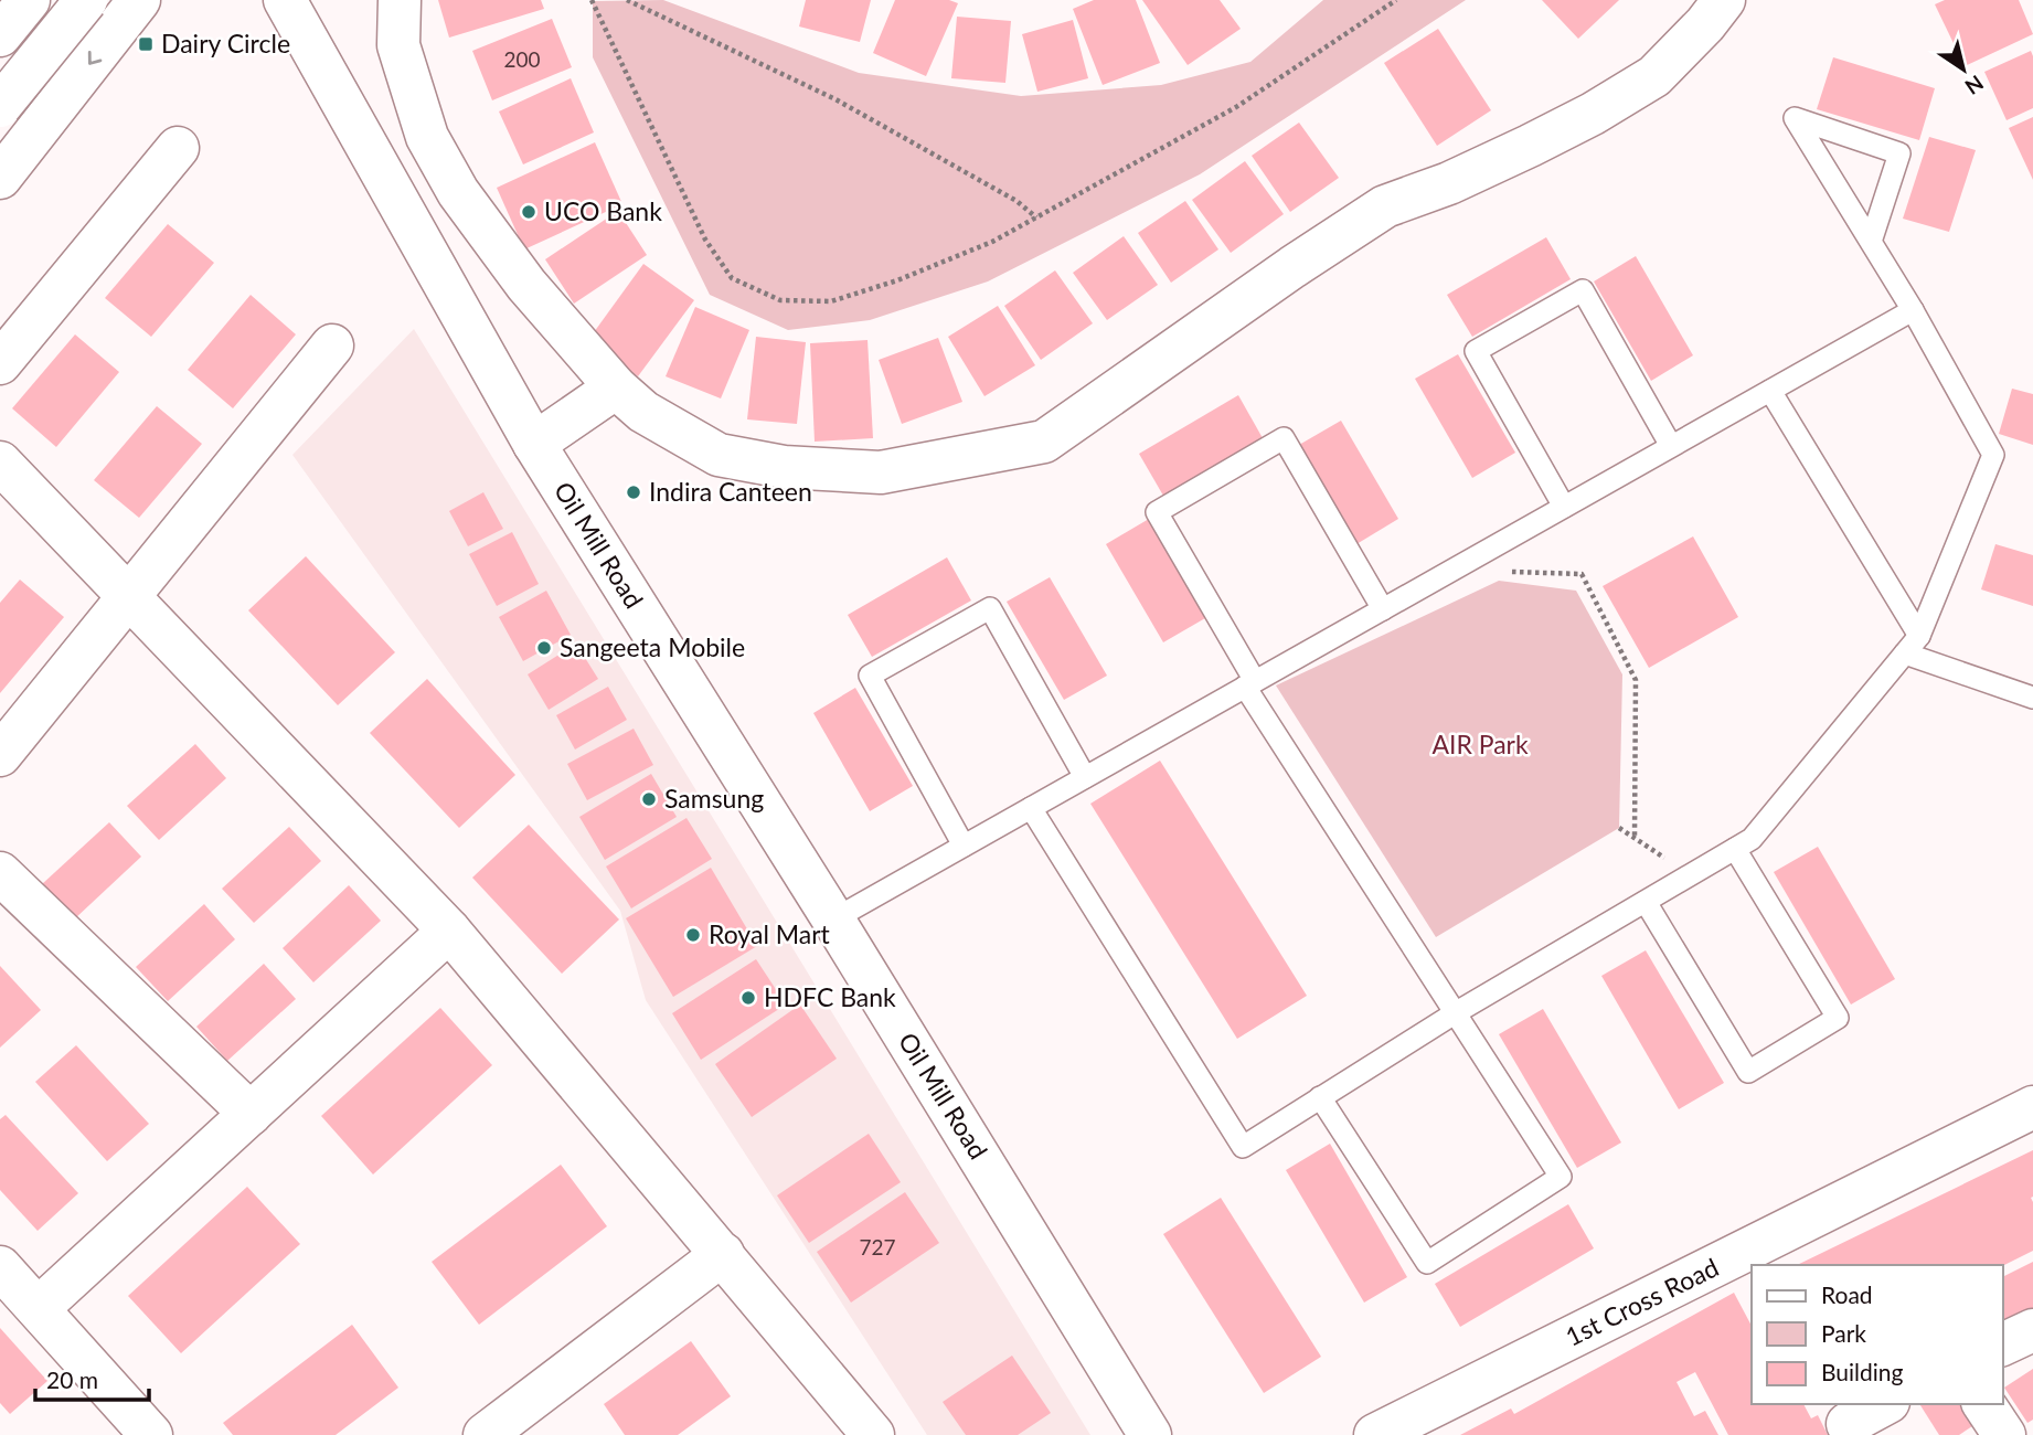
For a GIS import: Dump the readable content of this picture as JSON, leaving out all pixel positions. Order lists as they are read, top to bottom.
{
  "streets": {
    "street": ["Oil Mill Road", "1st Cross Road"]
  },
  "parks": ["AIR Park"],
  "places": {
    "transit": ["Dairy Circle"],
    "other": [
      "UCO Bank",
      "Indira Canteen",
      "Sangeeta Mobile",
      "Samsung",
      "Royal Mart",
      "HDFC Bank"
    ]
  },
  "house_numbers": ["200", "727"],
  "legend": ["Road", "Park", "Building"],
  "scale_bar": "20 m",
  "north": "bottom right"
}
